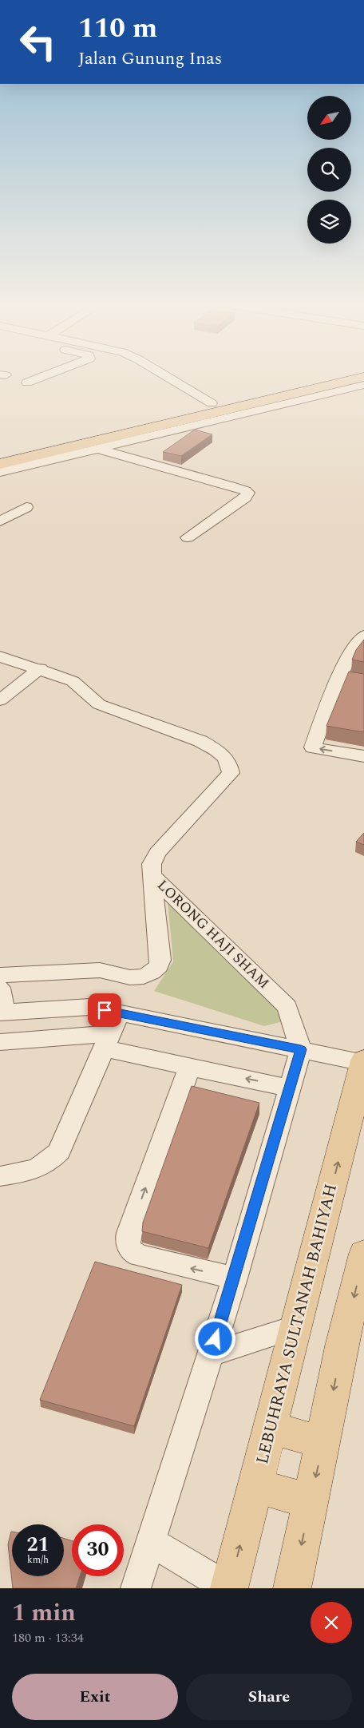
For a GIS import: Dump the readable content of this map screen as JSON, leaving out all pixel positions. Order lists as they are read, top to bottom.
{
  "streets": {
    "main road": ["LEBUHRAYA SULTANAH BAHIYAH"],
    "street": ["LORONG HAJI SHAM"]
  },
  "north": "bottom left",
  "page": {
    "turn": ["110 m", "Jalan Gunung Inas"],
    "speed": "21 km/h",
    "limit": "30",
    "heading": ["1 min", "180 m · 13:34"],
    "buttons": ["Exit", "Share"]
  }
}
